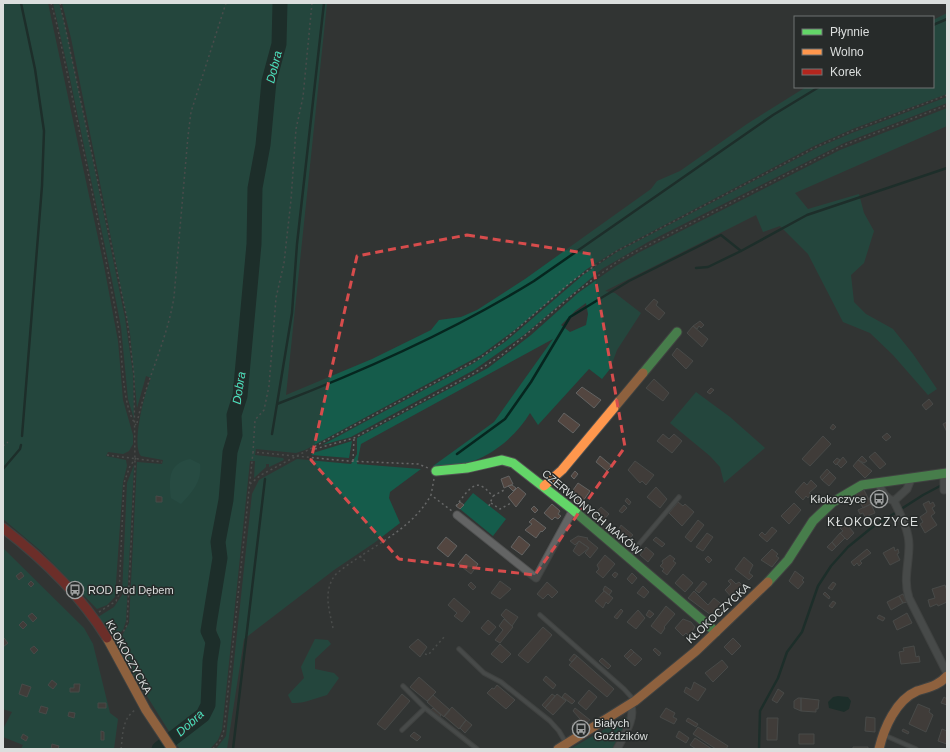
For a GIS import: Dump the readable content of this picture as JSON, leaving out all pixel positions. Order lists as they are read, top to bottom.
{
  "streets": {
    "street": ["CZERWONYCH MAKÓW", "KŁOKOCZYCKA"]
  },
  "crossings": [
    ["CZERWONYCH MAKÓW", "KŁOKOCZYCKA"]
  ],
  "districts": ["KŁOKOCZYCE"],
  "water": ["Dobra"],
  "places": {
    "bus stop": ["Kłokoczyce", "ROD Pod Dębem", "Białych Goździków"]
  },
  "legend": ["Płynnie", "Wolno", "Korek"]
}
